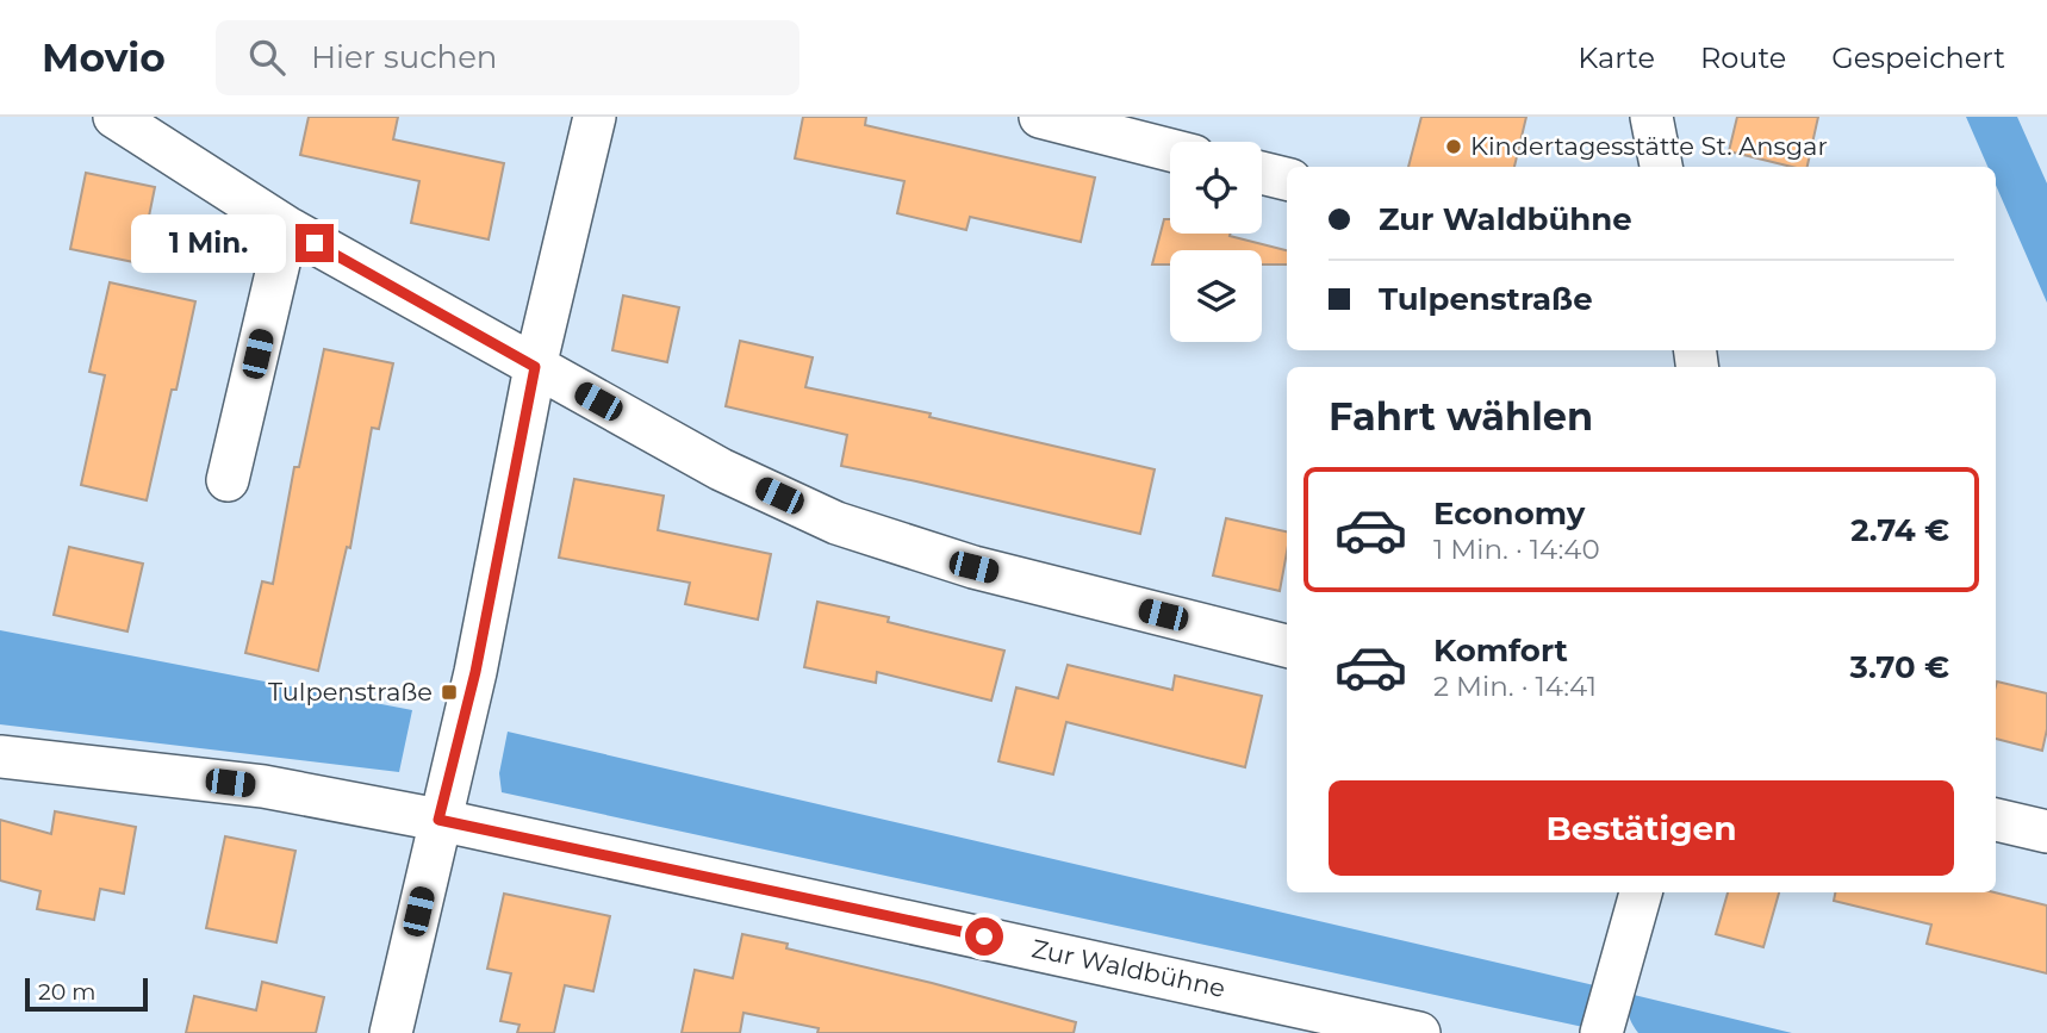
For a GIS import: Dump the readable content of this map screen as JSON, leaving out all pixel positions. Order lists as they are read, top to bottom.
{
  "streets": {
    "street": ["Zur Waldbühne"]
  },
  "places": {
    "other": ["Kindertagesstätte St. Ansgar"],
    "transit": ["Tulpenstraße"]
  },
  "scale_bar": "20 m",
  "page": {
    "header": "Movio",
    "search": "Hier suchen",
    "nav": ["Karte", "Route", "Gespeichert"],
    "banner": ["Zur Waldbühne", "Tulpenstraße"],
    "bubble": "1 Min.",
    "heading": "Fahrt wählen",
    "list": [
      {
        "name": "Economy",
        "note": "1 Min. · 14:40",
        "value": "2.74 €"
      },
      {
        "name": "Komfort",
        "note": "2 Min. · 14:41",
        "value": "3.70 €"
      }
    ],
    "buttons": "Bestätigen",
    "scale": "20 m"
  }
}
